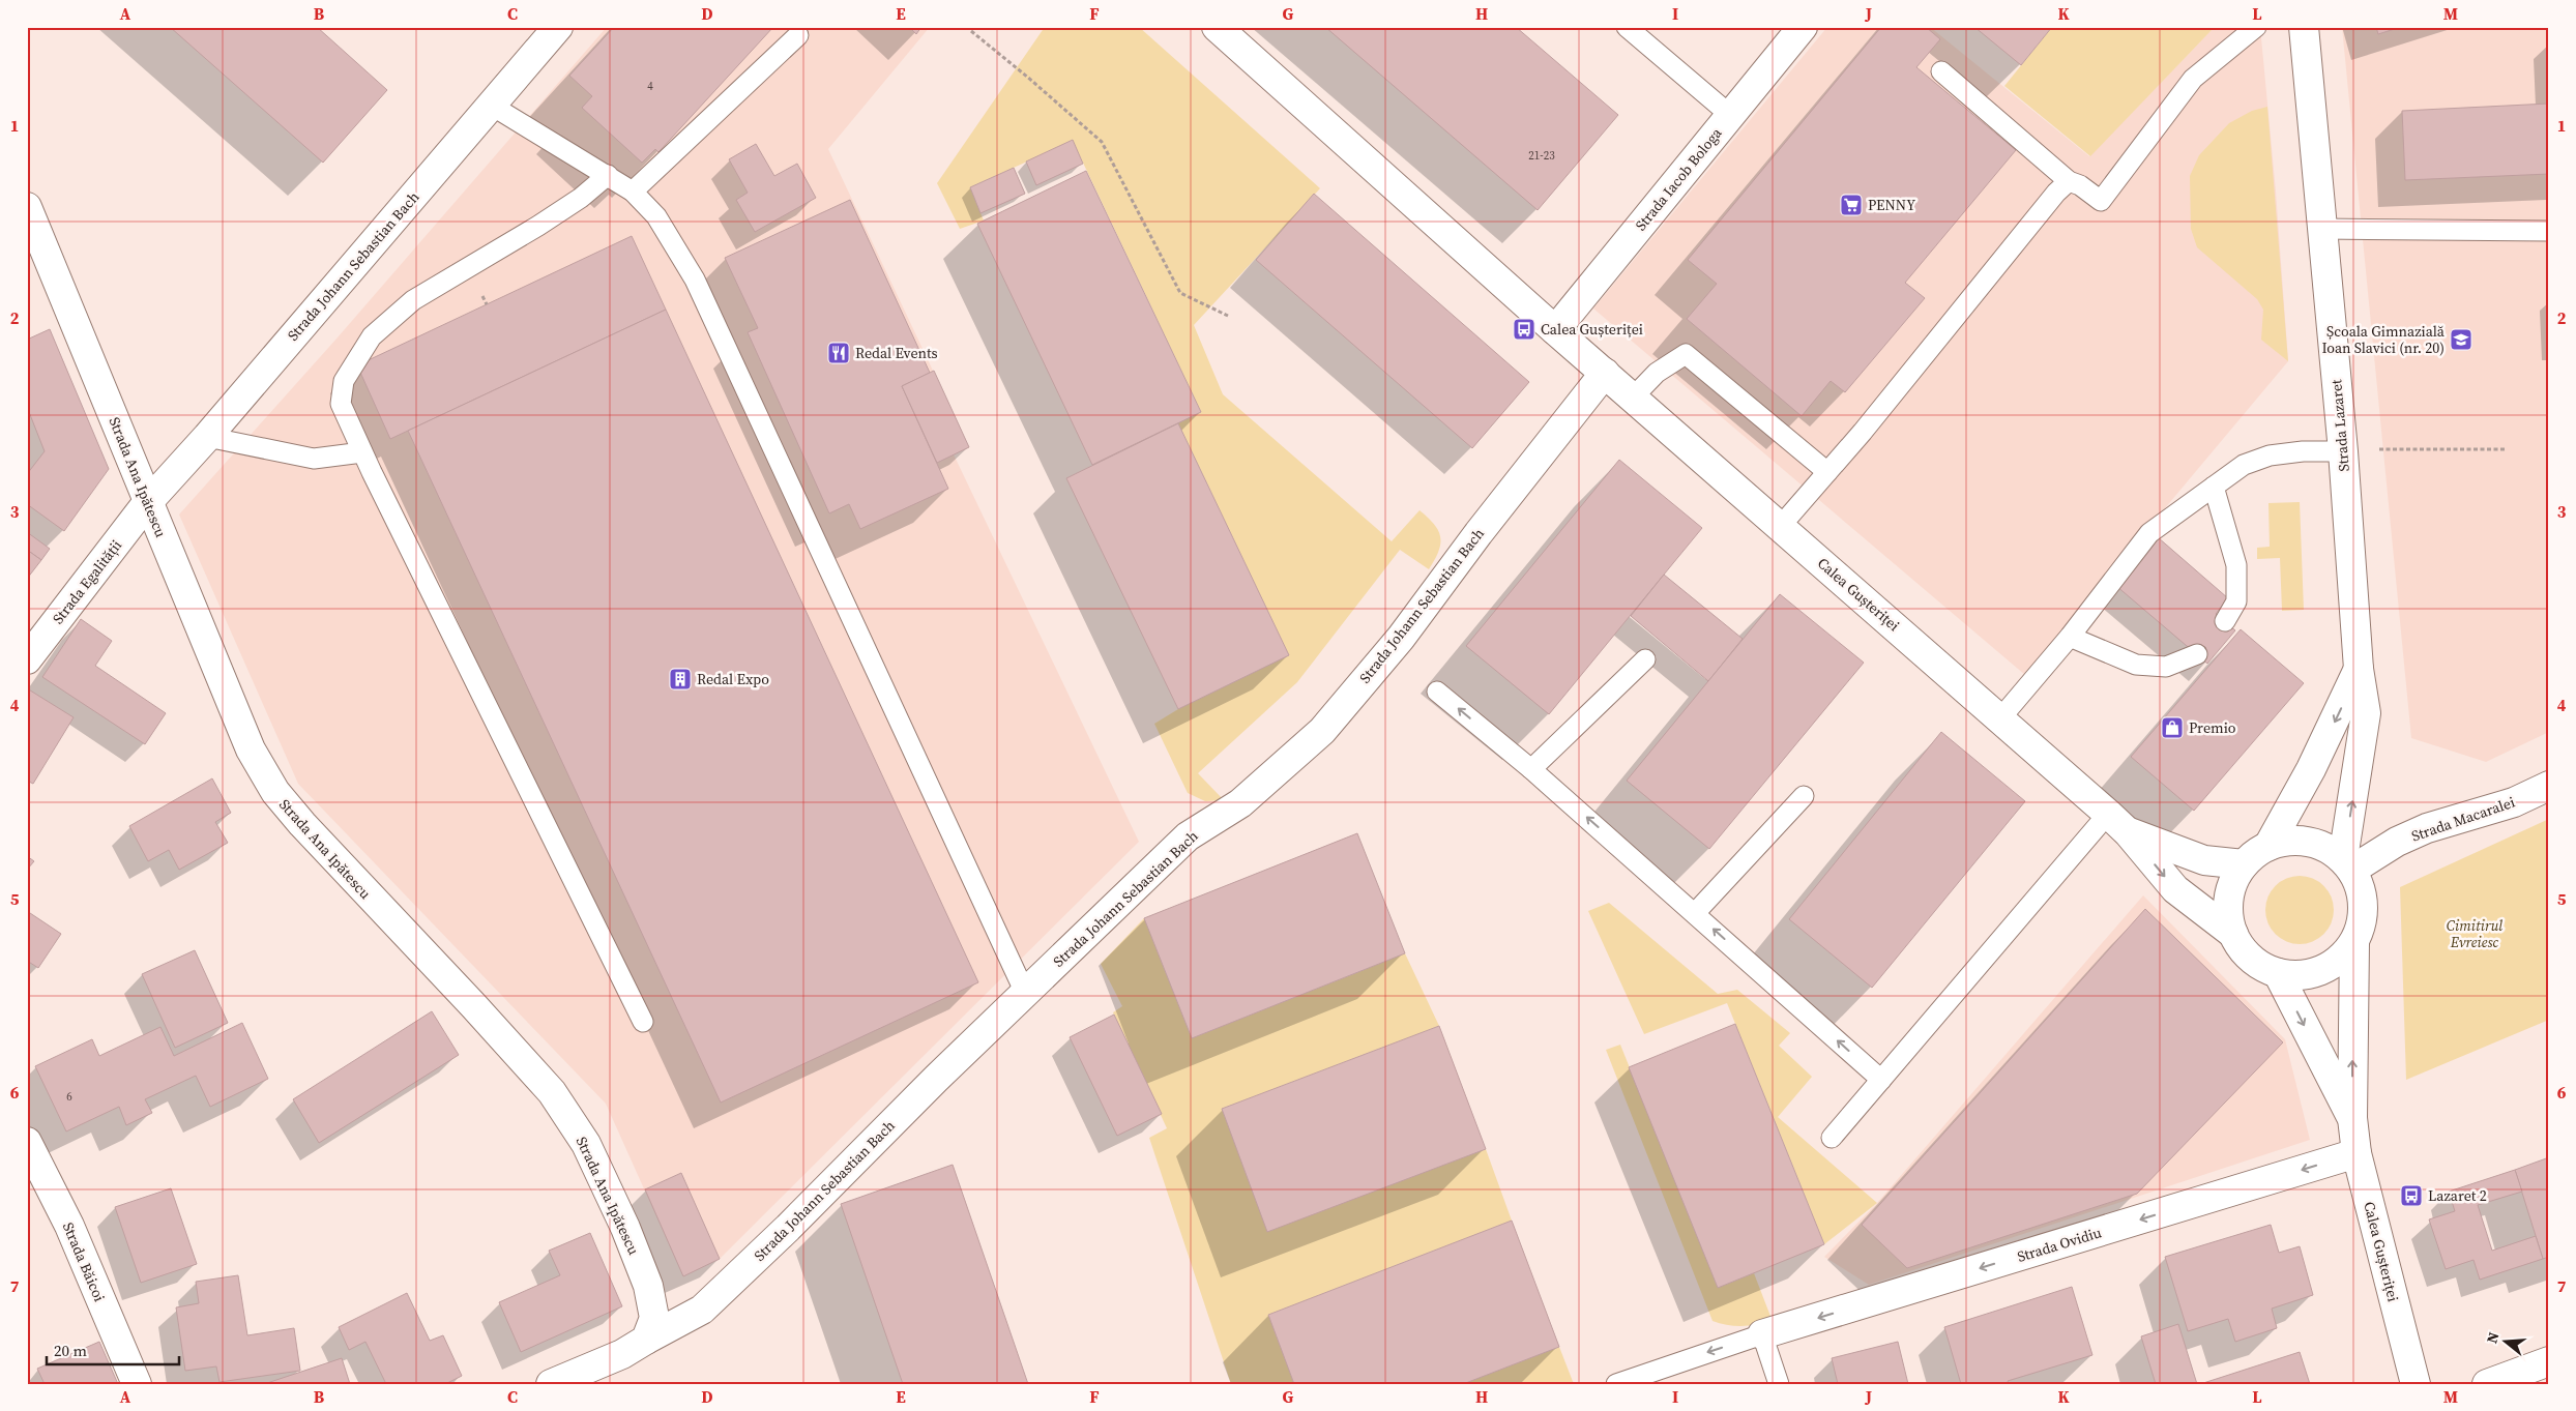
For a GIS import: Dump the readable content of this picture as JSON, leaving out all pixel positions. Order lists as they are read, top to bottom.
{
  "streets": {
    "street": [
      "Strada Iacob Bologa",
      "Strada Johann Sebastian Bach",
      "Strada Lazaret",
      "Strada Ana Ipătescu",
      "Strada Egalității",
      "Calea Gușteriței",
      "Strada Macaralei",
      "Strada Ovidiu",
      "Strada Băicoi"
    ]
  },
  "crossings": [
    ["Strada Iacob Bologa", "Calea Gușteriței"],
    ["Strada Johann Sebastian Bach", "Strada Ana Ipătescu"],
    ["Strada Johann Sebastian Bach", "Strada Egalității"],
    ["Strada Johann Sebastian Bach", "Calea Gușteriței"],
    ["Strada Lazaret", "Calea Gușteriței"],
    ["Strada Lazaret", "Strada Macaralei"],
    ["Strada Ana Ipătescu", "Strada Egalității"],
    ["Calea Gușteriței", "Strada Macaralei"],
    ["Calea Gușteriței", "Strada Ovidiu"]
  ],
  "one_way": ["Strada Ovidiu"],
  "parks": ["Cimitirul Evreiesc"],
  "places": {
    "supermarket": ["PENNY"],
    "bus stop": ["Calea Gușteriței", "Lazaret 2"],
    "school or university": ["Școala Gimnazială Ioan Slavici (nr. 20)"],
    "restaurant": ["Redal Events"],
    "building": ["Redal Expo"],
    "shop": ["Premio"]
  },
  "house_numbers": ["4", "21-23", "6"],
  "scale_bar": "20 m",
  "north": "left",
  "grid": {
    "columns": [
      "A",
      "B",
      "C",
      "D",
      "E",
      "F",
      "G",
      "H",
      "I",
      "J",
      "K",
      "L",
      "M"
    ],
    "rows": [
      "1",
      "2",
      "3",
      "4",
      "5",
      "6",
      "7"
    ]
  }
}
